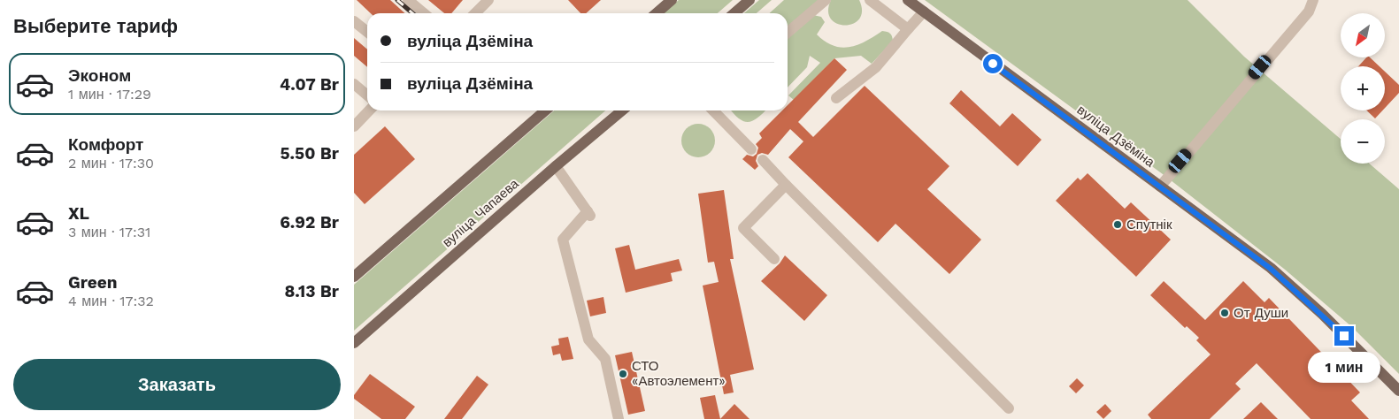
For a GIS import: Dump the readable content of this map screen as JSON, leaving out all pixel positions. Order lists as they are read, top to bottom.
{
  "streets": {
    "main road": ["вуліца Дзёміна", "вуліца Чапаева"]
  },
  "places": ["Спутнік", "От Души", "СТО «Автоэлемент»"],
  "north": "bottom left",
  "page": {
    "heading": "Выберите тариф",
    "map_buttons": ["+", "−"],
    "banner": ["вуліца Дзёміна", "вуліца Дзёміна"],
    "list": [
      {
        "name": "Эконом",
        "note": "1 мин · 17:29",
        "value": "4.07 Br"
      },
      {
        "name": "Комфорт",
        "note": "2 мин · 17:30",
        "value": "5.50 Br"
      },
      {
        "name": "XL",
        "note": "3 мин · 17:31",
        "value": "6.92 Br"
      },
      {
        "name": "Green",
        "note": "4 мин · 17:32",
        "value": "8.13 Br"
      }
    ],
    "buttons": "Заказать",
    "bubble": "1 мин"
  }
}
